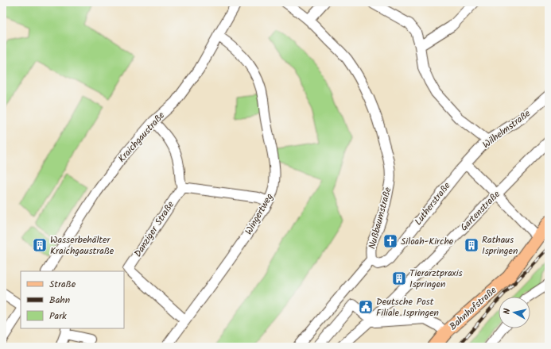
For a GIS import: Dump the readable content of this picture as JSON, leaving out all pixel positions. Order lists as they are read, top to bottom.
{
  "streets": {
    "main road": ["Bahnhofstraße"],
    "street": [
      "Wilhelmstraße",
      "Kraichgaustraße",
      "Lutherstraße",
      "Gartenstraße",
      "Wingertweg",
      "Nußbaumstraße",
      "Danziger Straße"
    ]
  },
  "crossings": [
    ["Wilhelmstraße", "Lutherstraße"],
    ["Kraichgaustraße", "Wingertweg"],
    ["Lutherstraße", "Nußbaumstraße"],
    ["Gartenstraße", "Bahnhofstraße"],
    ["Wingertweg", "Danziger Straße"]
  ],
  "places": {
    "church": ["Siloah-Kirche"],
    "building": ["Wasserbehälter Kraichgaustraße", "Rathaus Ispringen", "Tierarztpraxis Ispringen"],
    "public building": ["Deutsche Post Filiale Ispringen"]
  },
  "legend": ["Straße", "Bahn", "Park"],
  "north": "left"
}
